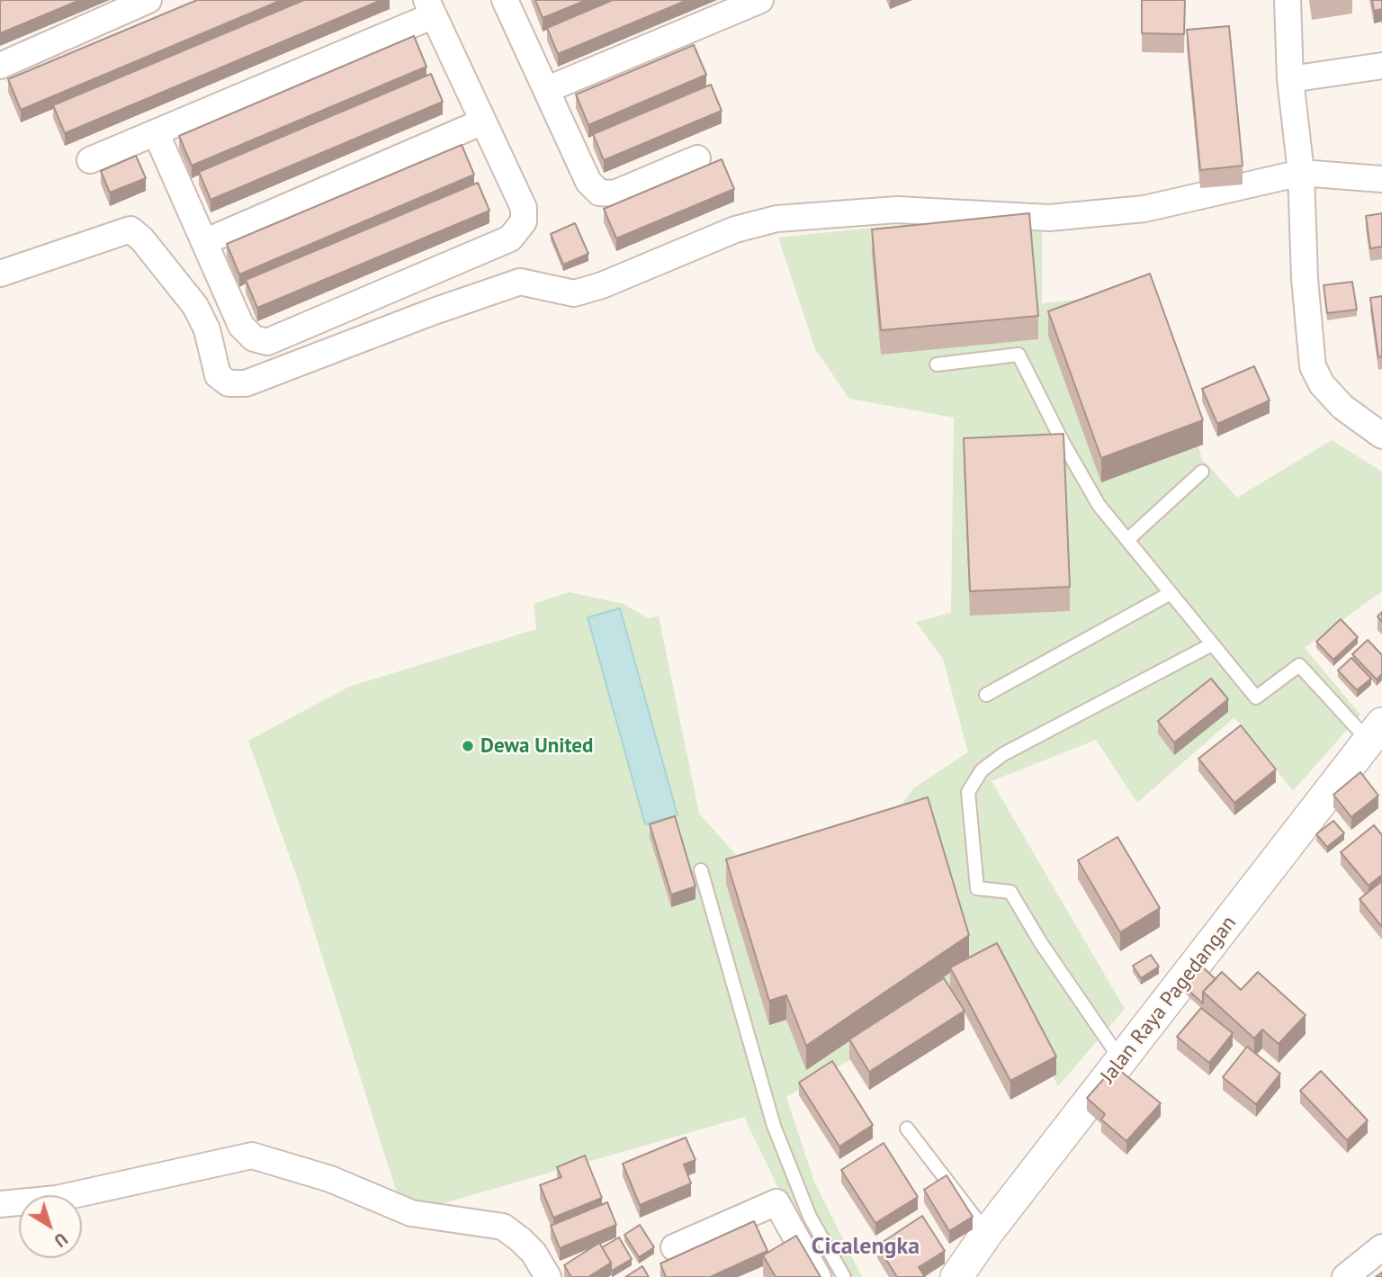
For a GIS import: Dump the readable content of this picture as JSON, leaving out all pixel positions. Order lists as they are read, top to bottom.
{
  "streets": {
    "street": ["Jalan Raya Pagedangan"]
  },
  "districts": ["Cicalengka"],
  "places": ["Dewa United"],
  "north": "bottom right"
}
